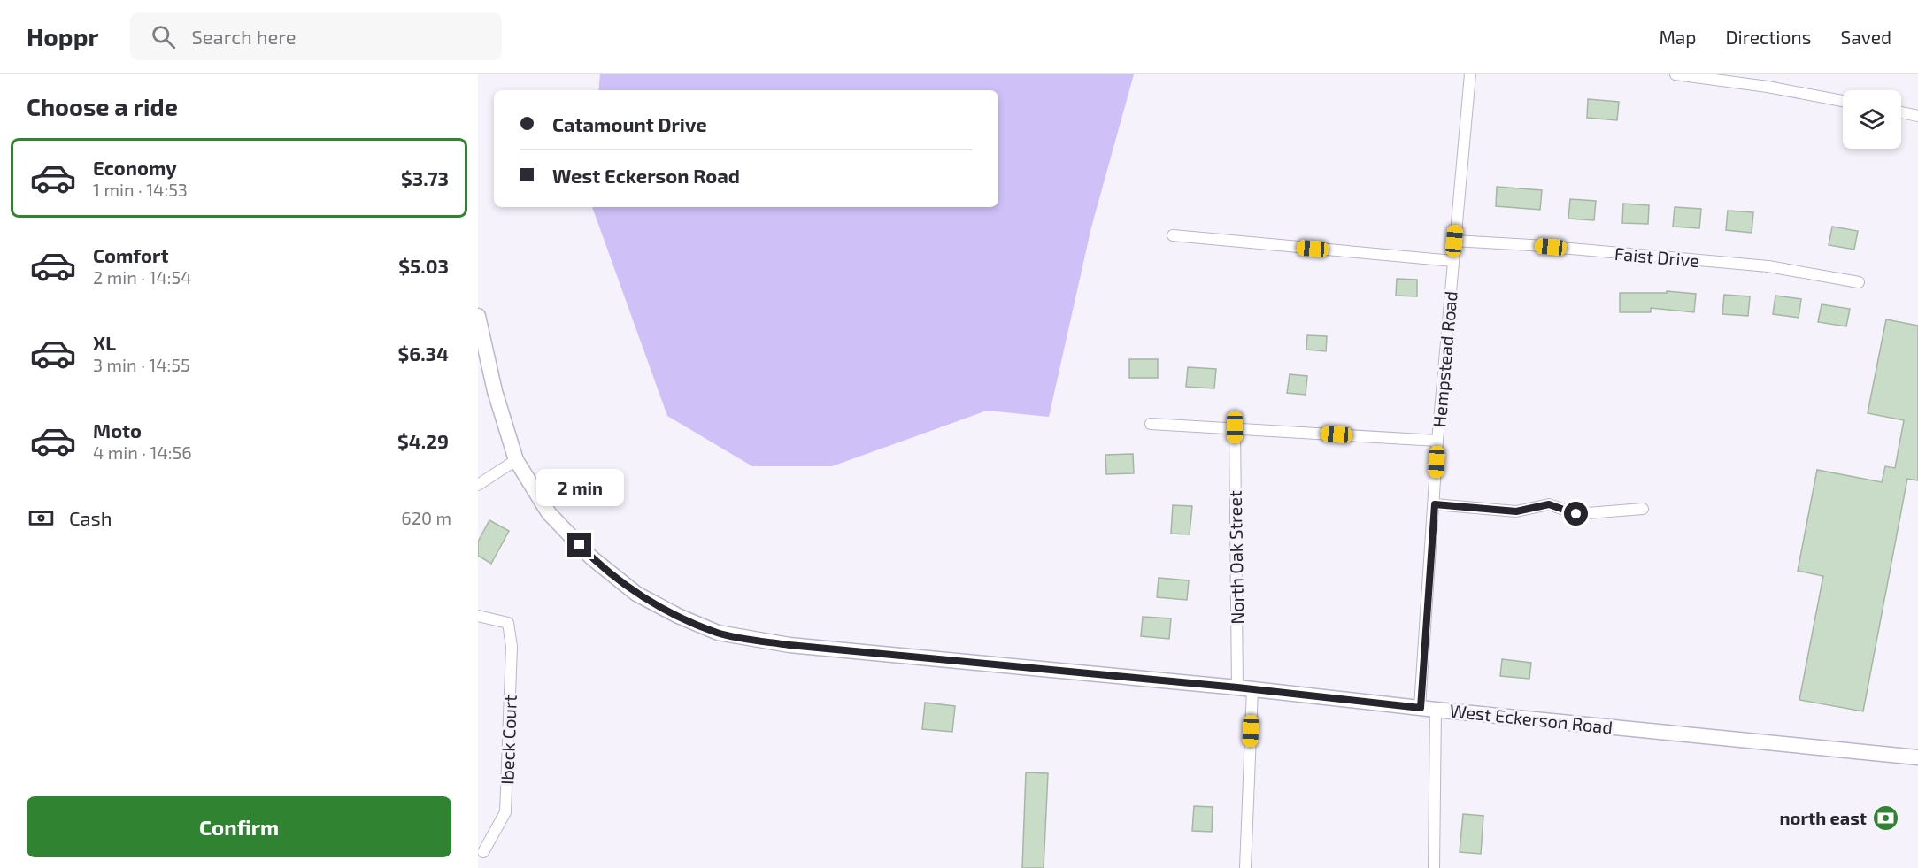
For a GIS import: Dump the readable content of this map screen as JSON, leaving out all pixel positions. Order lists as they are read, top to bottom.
{
  "streets": {
    "street": [
      "Faist Drive",
      "Hempstead Road",
      "North Oak Street",
      "West Eckerson Road",
      "Ibeck Court"
    ]
  },
  "crossings": [
    ["Faist Drive", "Hempstead Road"],
    ["Hempstead Road", "West Eckerson Road"],
    ["North Oak Street", "West Eckerson Road"]
  ],
  "places": {
    "bank": ["north east"]
  },
  "page": {
    "header": "Hoppr",
    "search": "Search here",
    "nav": ["Map", "Directions", "Saved"],
    "heading": "Choose a ride",
    "banner": ["Catamount Drive", "West Eckerson Road"],
    "list": [
      {
        "name": "Economy",
        "note": "1 min · 14:53",
        "value": "$3.73"
      },
      {
        "name": "Comfort",
        "note": "2 min · 14:54",
        "value": "$5.03"
      },
      {
        "name": "XL",
        "note": "3 min · 14:55",
        "value": "$6.34"
      },
      {
        "name": "Moto",
        "note": "4 min · 14:56",
        "value": "$4.29"
      }
    ],
    "bubble": "2 min",
    "pay": ["Cash", "620 m"],
    "buttons": "Confirm"
  }
}
